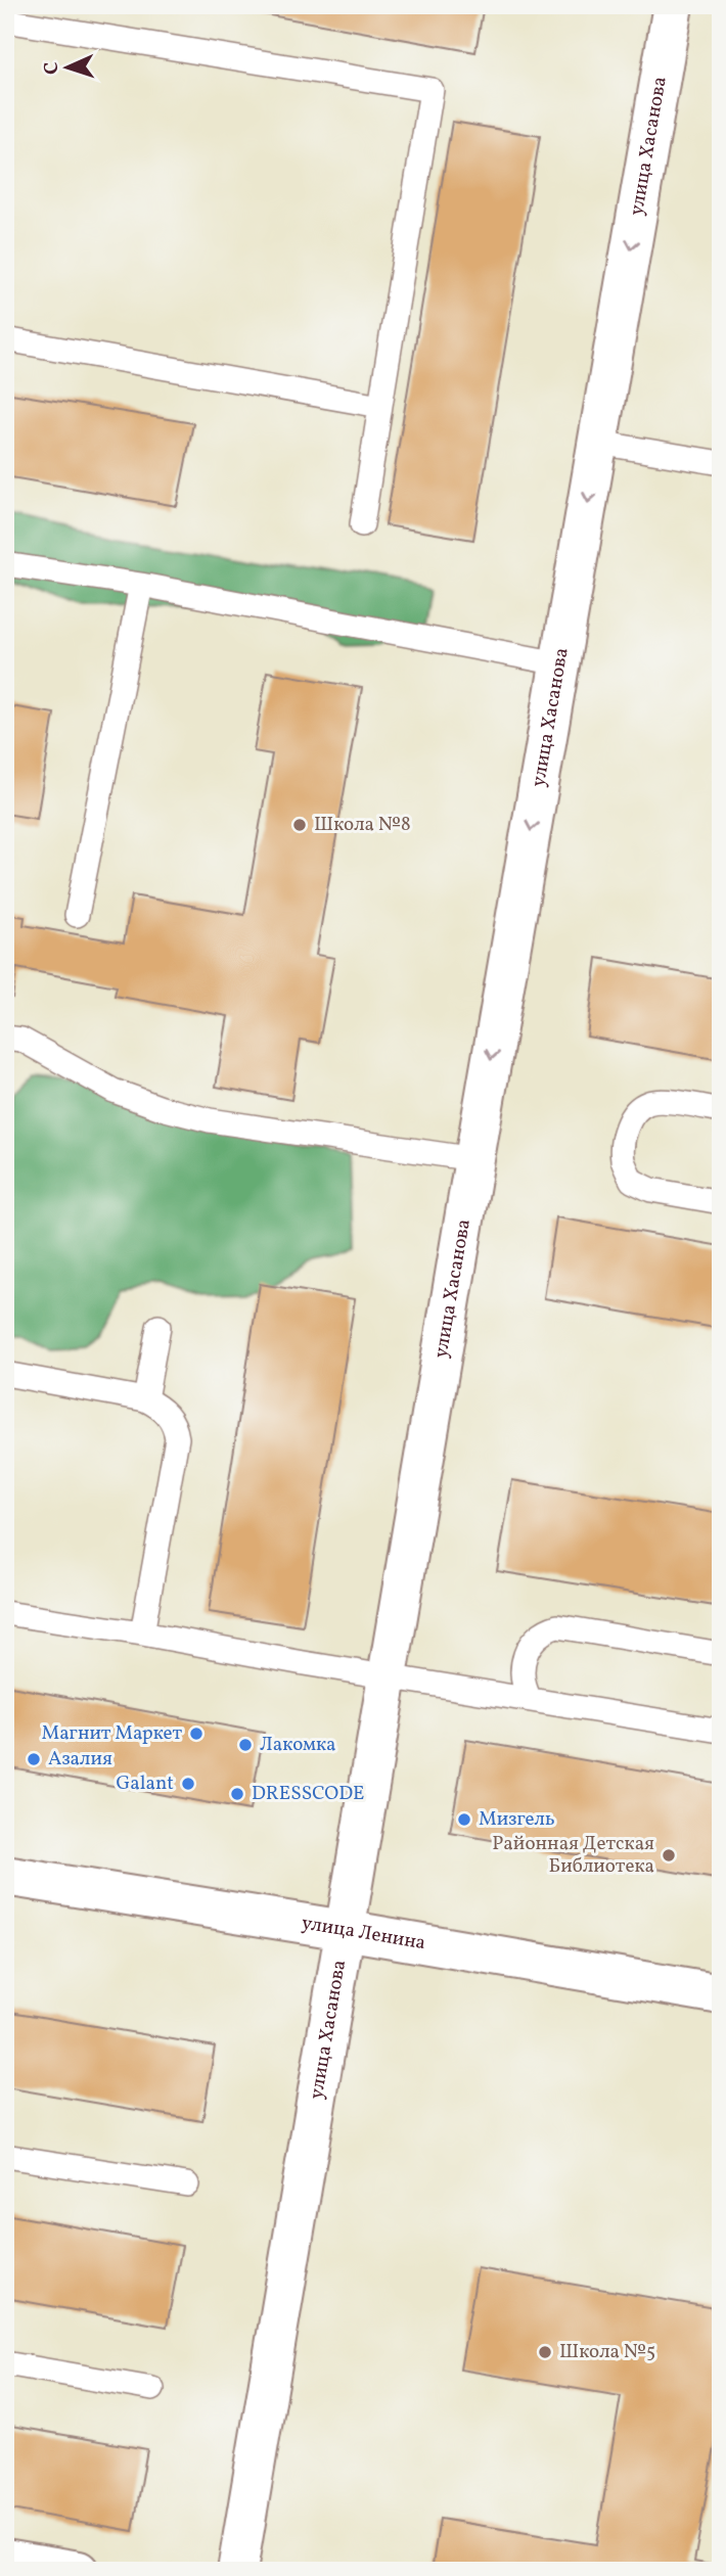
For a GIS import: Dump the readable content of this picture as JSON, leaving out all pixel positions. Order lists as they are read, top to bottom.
{
  "streets": {
    "street": ["улица Хасанова", "улица Ленина"]
  },
  "crossings": [
    ["улица Хасанова", "улица Ленина"]
  ],
  "one_way": ["улица Хасанова"],
  "places": [
    "Школа №8",
    "Магнит Маркет",
    "Лакомка",
    "Азалия",
    "Galant",
    "DRESSCODE",
    "Мизгель",
    "Районная Детская Библиотека",
    "Школа №5"
  ],
  "north": "left"
}
